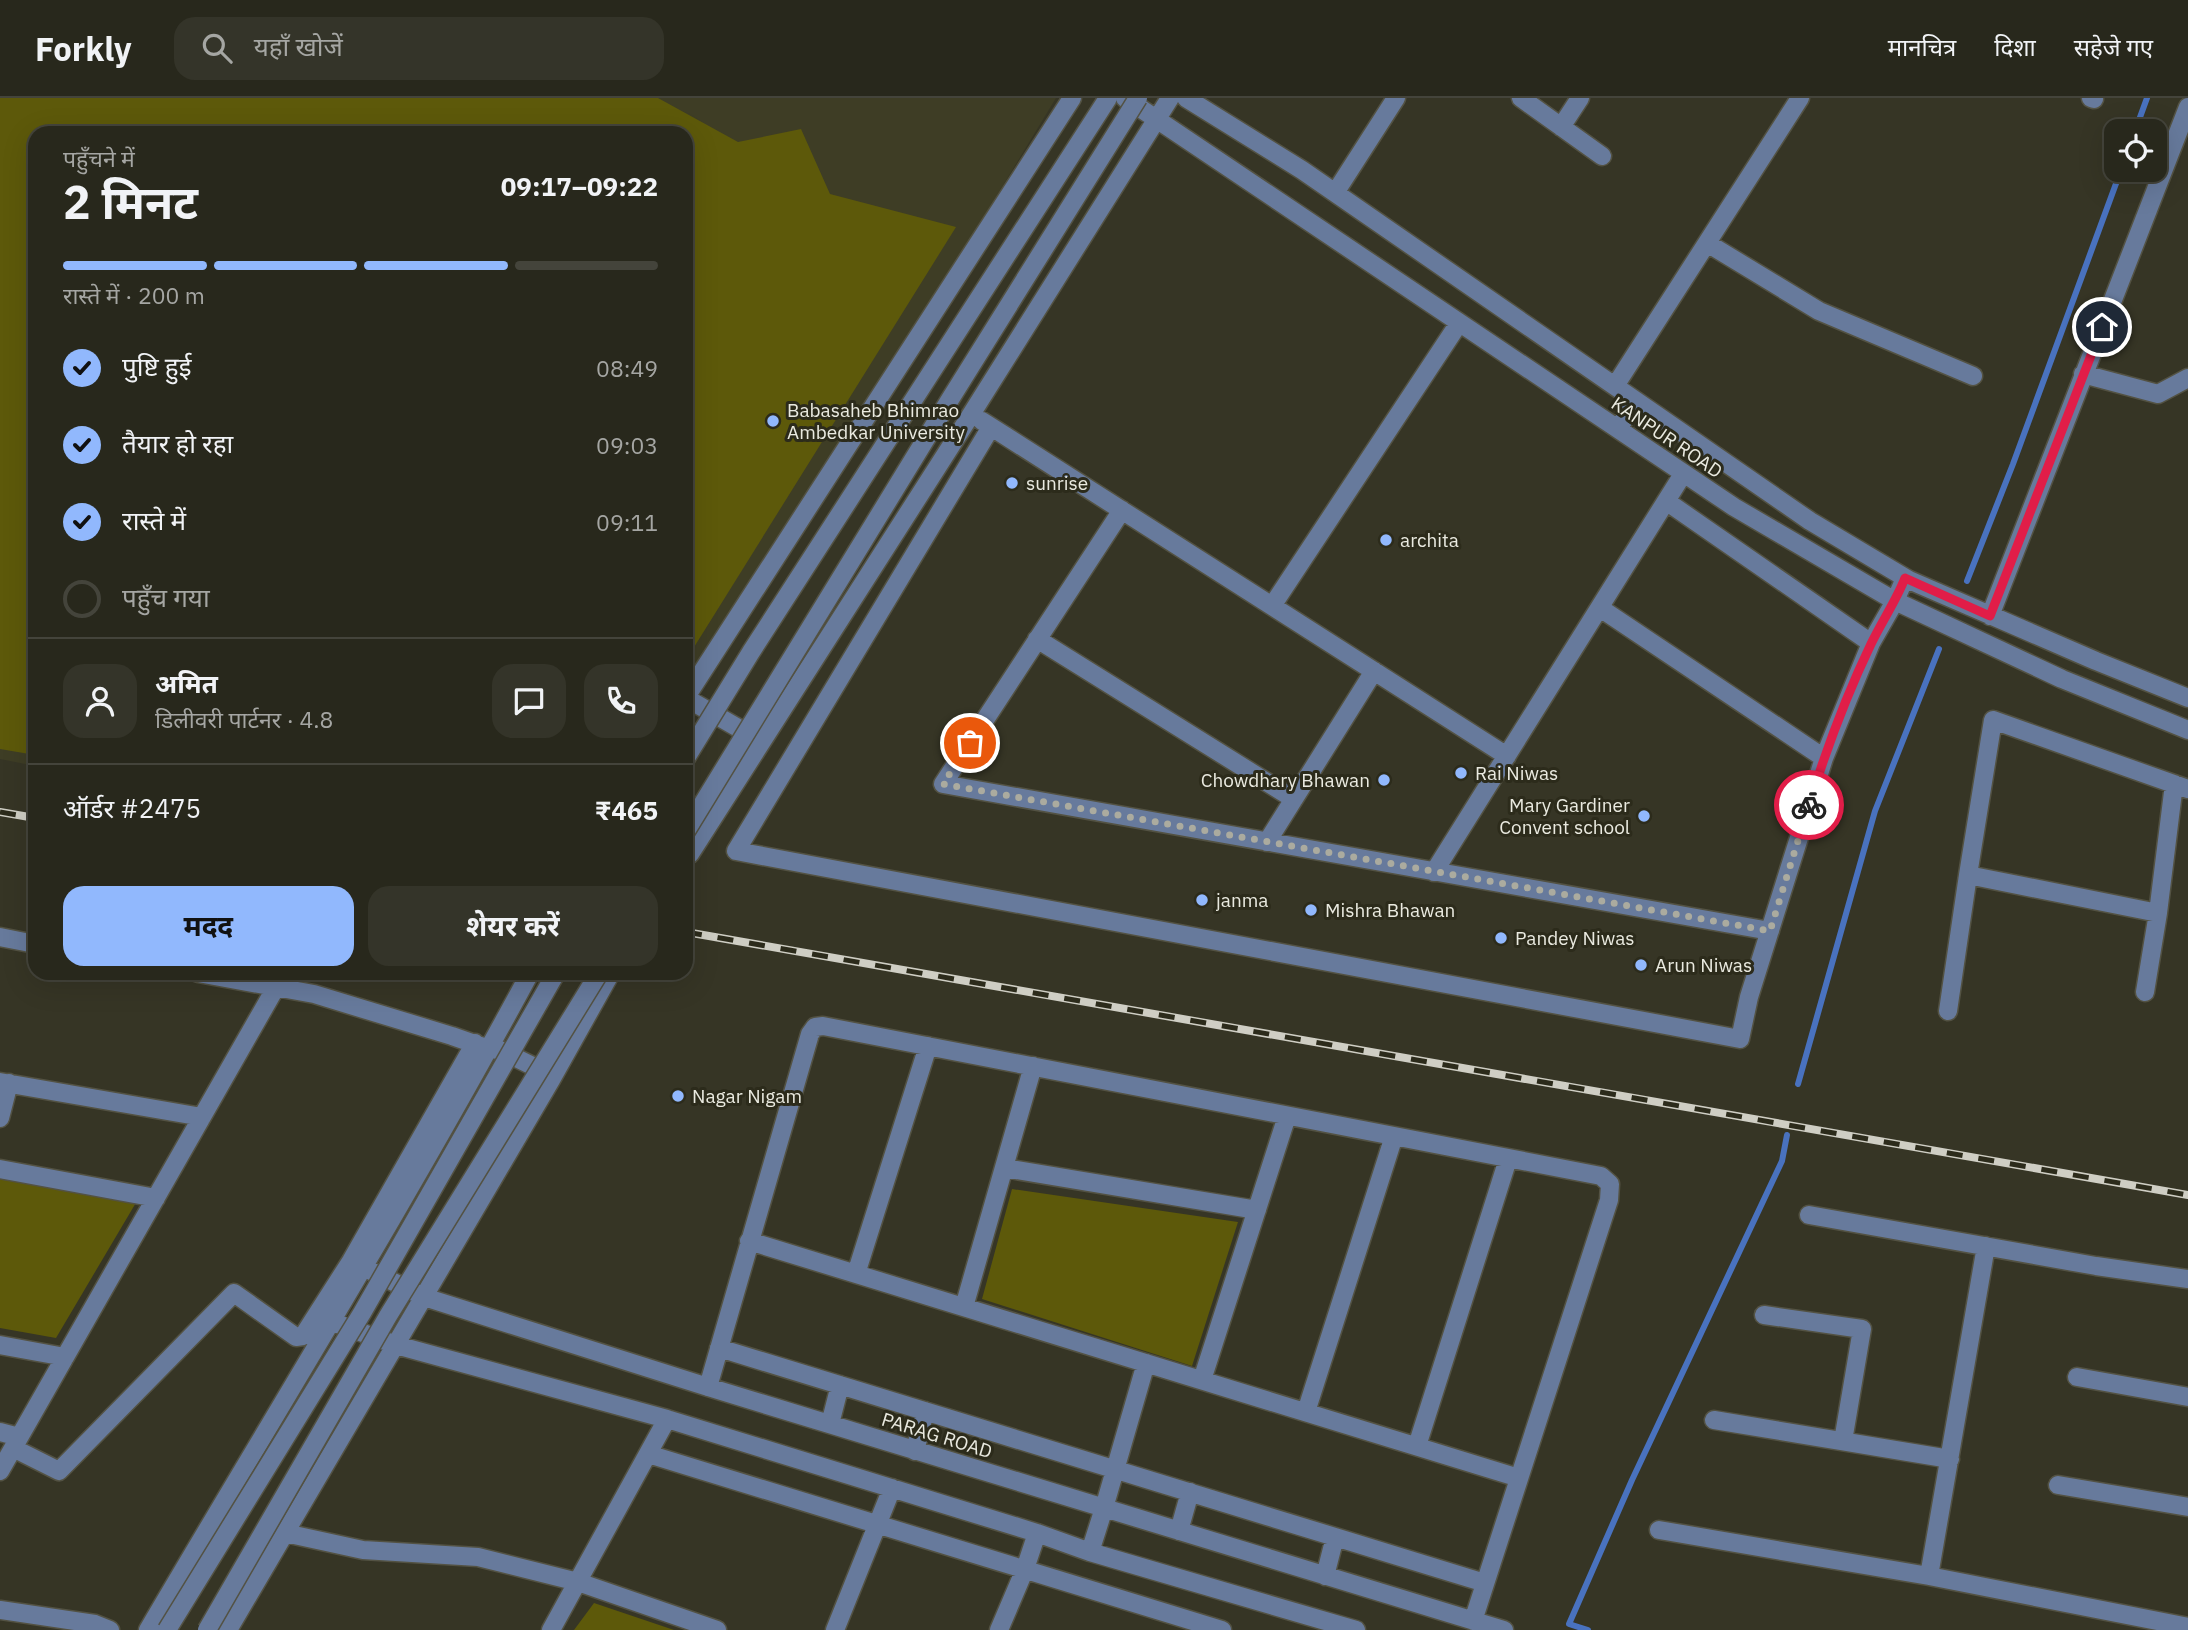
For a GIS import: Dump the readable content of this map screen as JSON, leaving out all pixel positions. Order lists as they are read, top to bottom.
{
  "streets": {
    "street": ["KANPUR ROAD", "PARAG ROAD"]
  },
  "places": [
    "Babasaheb Bhimrao Ambedkar University",
    "sunrise",
    "archita",
    "Rai Niwas",
    "Chowdhary Bhawan",
    "Mary Gardiner Convent school",
    "janma",
    "Mishra Bhawan",
    "Pandey Niwas",
    "Arun Niwas",
    "Nagar Nigam"
  ],
  "page": {
    "header": "Forkly",
    "search": "यहाँ खोजें",
    "nav": ["मानचित्र", "दिशा", "सहेजे गए"],
    "heading": ["2 मिनट", "पहुँचने में", "09:17–09:22"],
    "panel": [
      "अमित",
      "डिलीवरी पार्टनर · 4.8",
      "ऑर्डर #2475",
      "₹465"
    ],
    "bar": "रास्ते में · 200 m",
    "list": [
      ["पुष्टि हुई", "08:49"],
      ["तैयार हो रहा", "09:03"],
      ["रास्ते में", "09:11"],
      "पहुँच गया"
    ],
    "buttons": ["मदद", "शेयर करें"]
  }
}
